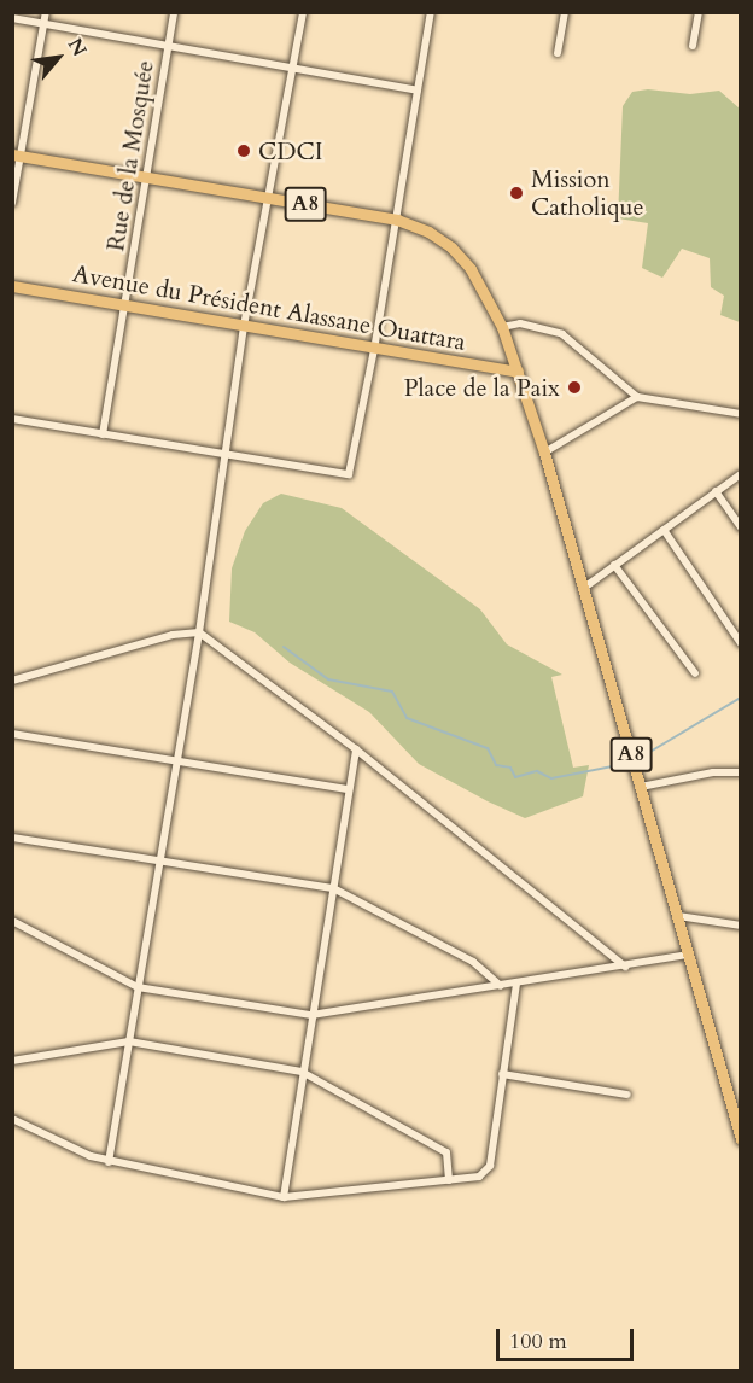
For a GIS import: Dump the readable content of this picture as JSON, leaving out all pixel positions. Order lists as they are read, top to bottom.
{
  "streets": {
    "main road": ["A8", "Avenue du Président Alassane Ouattara"],
    "street": ["Rue de la Mosquée"]
  },
  "crossings": [
    ["Rue de la Mosquée", "A8"],
    ["Rue de la Mosquée", "Avenue du Président Alassane Ouattara"],
    ["A8", "Avenue du Président Alassane Ouattara"]
  ],
  "places": ["CDCI", "Mission Catholique", "Place de la Paix"],
  "scale_bar": "100 m",
  "north": "top right"
}
